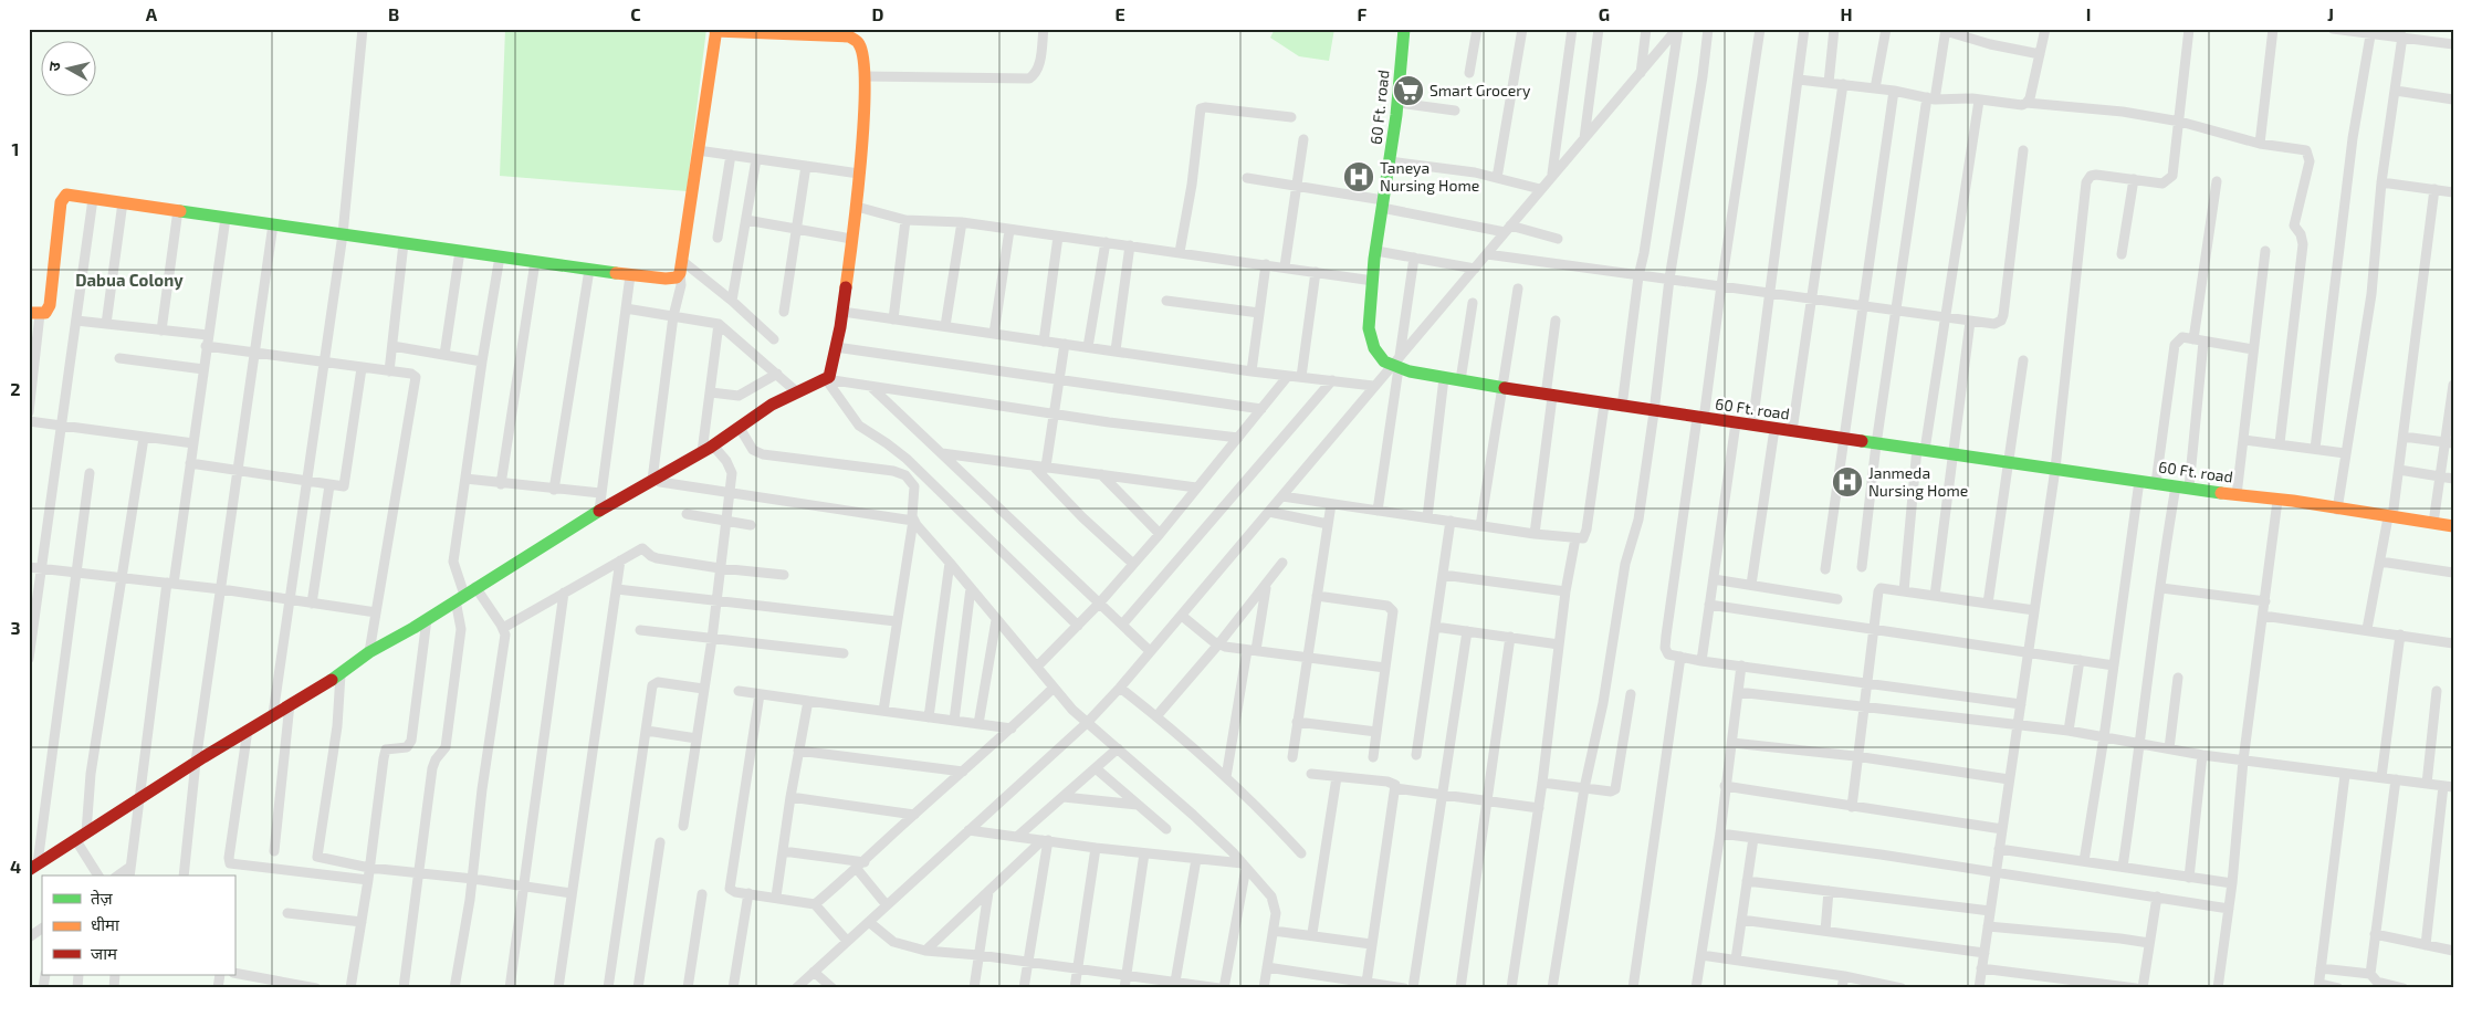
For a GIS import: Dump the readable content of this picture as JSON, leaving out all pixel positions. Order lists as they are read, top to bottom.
{
  "streets": {
    "street": ["60 Ft. road"]
  },
  "districts": ["Dabua Colony"],
  "places": {
    "supermarket": ["Smart Grocery"],
    "hospital": ["Taneya Nursing Home", "Janmeda Nursing Home"]
  },
  "legend": ["तेज़", "धीमा", "जाम"],
  "north": "left",
  "grid": {
    "columns": [
      "A",
      "B",
      "C",
      "D",
      "E",
      "F",
      "G",
      "H",
      "I",
      "J"
    ],
    "rows": [
      "1",
      "2",
      "3",
      "4"
    ]
  }
}
